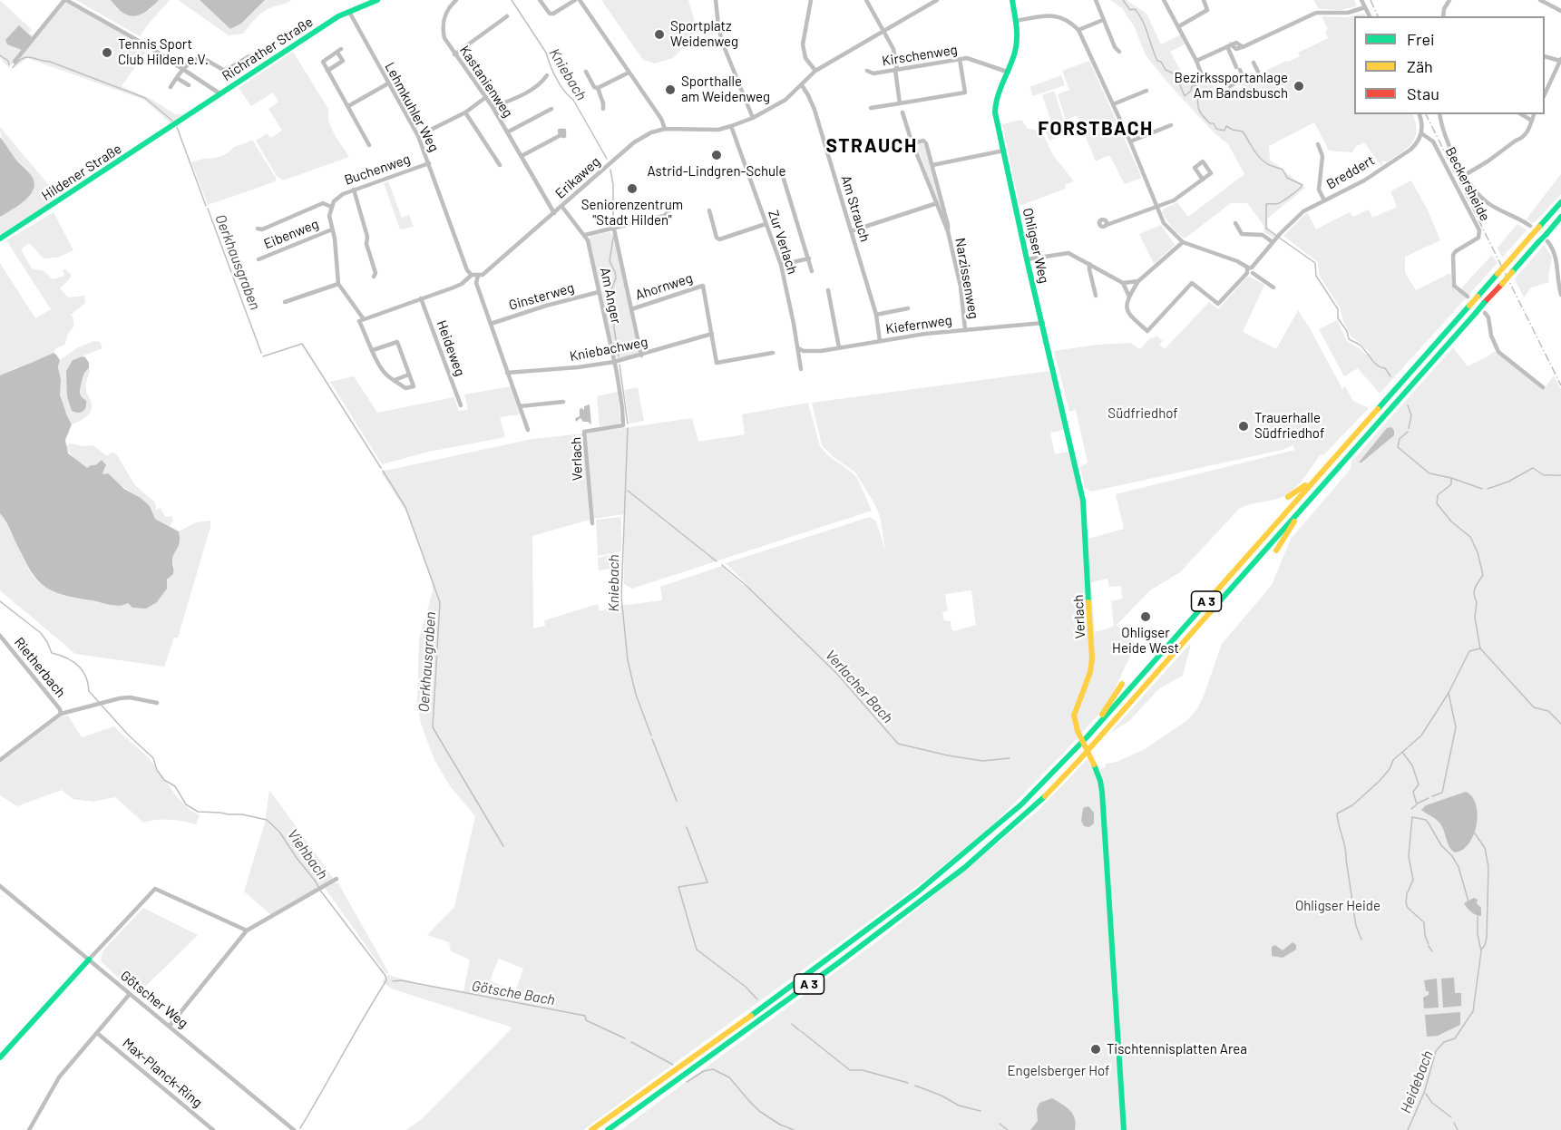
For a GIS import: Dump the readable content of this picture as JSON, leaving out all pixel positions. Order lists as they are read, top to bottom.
{
  "streets": {
    "main road": [
      "Richrather Straße",
      "Hildener Straße",
      "Ohligser Weg",
      "Verlach",
      "A 3"
    ],
    "street": [
      "Kirschenweg",
      "Kastanienweg",
      "Lehmkuhler Weg",
      "Buchenweg",
      "Breddert",
      "Erikaweg",
      "Beckersheide",
      "Am Strauch",
      "Eibenweg",
      "Zur Verlach",
      "Narzissenweg",
      "Ahornweg",
      "Am Anger",
      "Ginsterweg",
      "Kiefernweg",
      "Heideweg",
      "Kniebachweg",
      "Rietherbach",
      "Götscher Weg",
      "Max-Planck-Ring"
    ]
  },
  "crossings": [
    ["Richrather Straße", "Lehmkuhler Weg"],
    ["Richrather Straße", "Hildener Straße"],
    ["Kirschenweg", "Ohligser Weg"],
    ["Kastanienweg", "Erikaweg"],
    ["Lehmkuhler Weg", "Buchenweg"],
    ["Breddert", "Beckersheide"],
    ["Erikaweg", "Am Strauch"],
    ["Erikaweg", "Zur Verlach"],
    ["Erikaweg", "Am Anger"],
    ["Am Strauch", "Kiefernweg"],
    ["Zur Verlach", "Kiefernweg"],
    ["Ohligser Weg", "Kiefernweg"],
    ["Ohligser Weg", "Verlach"],
    ["Narzissenweg", "Kiefernweg"],
    ["Ahornweg", "Am Anger"],
    ["Ahornweg", "Kniebachweg"],
    ["Am Anger", "Ginsterweg"],
    ["Am Anger", "Kniebachweg"],
    ["Am Anger", "Verlach"]
  ],
  "districts": ["FORSTBACH", "STRAUCH"],
  "water": [
    "Kniebach",
    "Oerkhausgraben",
    "Verlacher Bach",
    "Viehbach",
    "Götsche Bach",
    "Heidebach"
  ],
  "parks": ["Südfriedhof", "Ohligser Heide", "Engelsberger Hof"],
  "places": [
    "Sportplatz Weidenweg",
    "Tennis Sport Club Hilden e.V.",
    "Bezirkssportanlage Am Bandsbusch",
    "Sporthalle am Weidenweg",
    "Astrid-Lindgren-Schule",
    "Seniorenzentrum \"Stadt Hilden\"",
    "Trauerhalle Südfriedhof",
    "Ohligser Heide West",
    "Tischtennisplatten Area"
  ],
  "legend": ["Frei", "Zäh", "Stau"]
}
